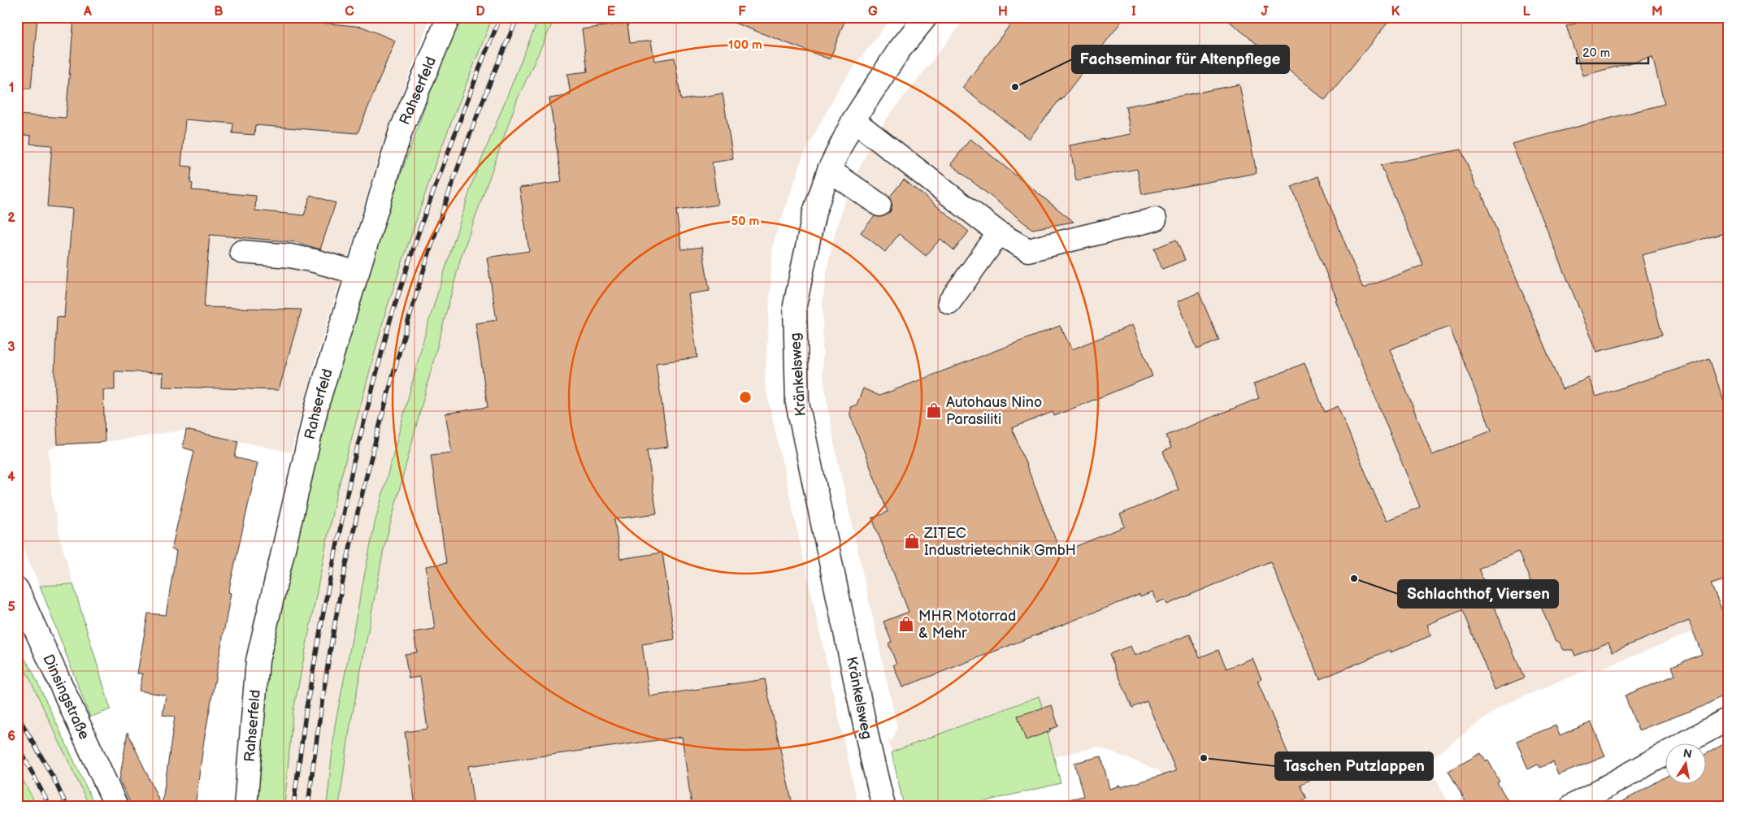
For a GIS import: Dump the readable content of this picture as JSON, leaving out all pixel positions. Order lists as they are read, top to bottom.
{
  "streets": {
    "street": ["Rahserfeld", "Kränkelsweg", "Dinsingstraße"]
  },
  "places": {
    "other": ["Fachseminar für Altenpflege", "Schlachthof, Viersen", "Taschen Putzlappen"],
    "shop": ["Autohaus Nino Parasiliti", "ZITEC Industrietechnik GmbH", "MHR Motorrad & Mehr"]
  },
  "scale_bar": "20 m",
  "north": "top",
  "grid": {
    "columns": [
      "A",
      "B",
      "C",
      "D",
      "E",
      "F",
      "G",
      "H",
      "I",
      "J",
      "K",
      "L",
      "M"
    ],
    "rows": [
      "1",
      "2",
      "3",
      "4",
      "5",
      "6"
    ]
  },
  "rings": ["100 m", "50 m"]
}
